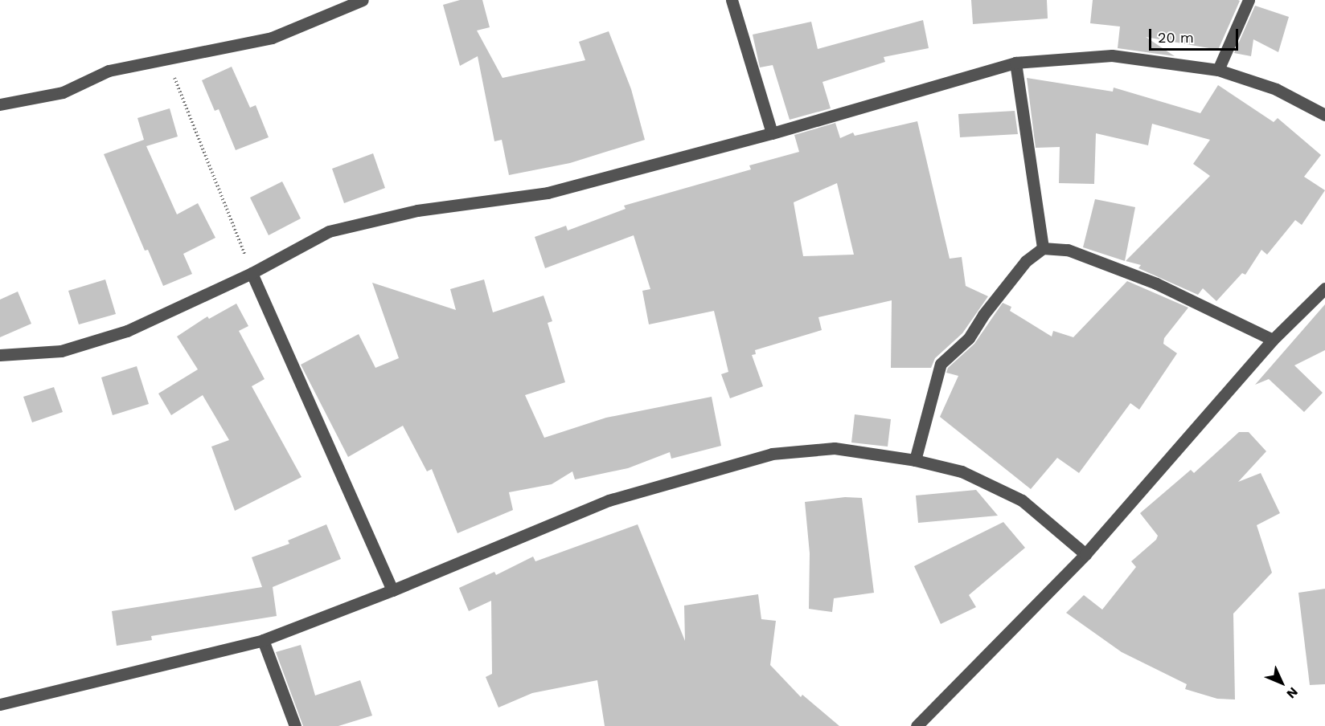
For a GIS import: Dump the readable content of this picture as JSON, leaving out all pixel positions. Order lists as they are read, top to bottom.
{
  "scale_bar": "20 m",
  "north": "bottom right"
}
